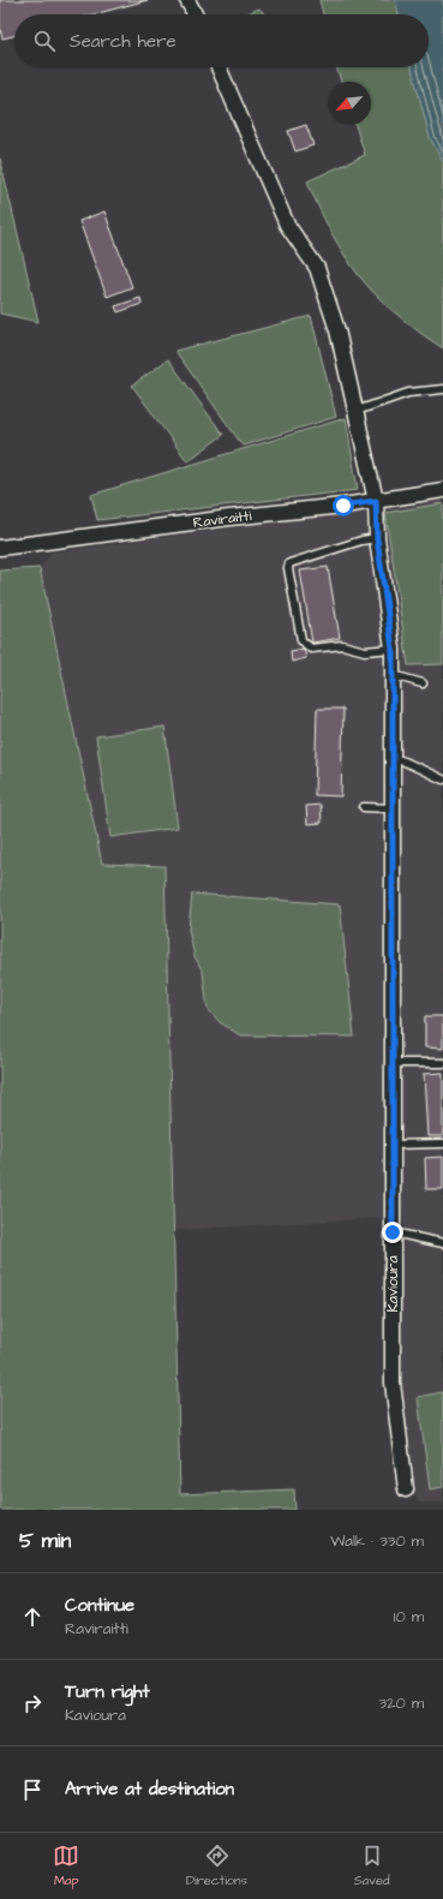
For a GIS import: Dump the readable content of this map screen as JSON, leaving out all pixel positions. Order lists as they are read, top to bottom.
{
  "streets": {
    "street": ["Raviraitti", "Kavioura"]
  },
  "crossings": [
    ["Raviraitti", "Kavioura"]
  ],
  "north": "bottom left",
  "page": {
    "search": "Search here",
    "heading": ["5 min", "Walk · 330 m"],
    "list": [
      ["Continue", "Raviraitti", "10 m"],
      ["Turn right", "Kavioura", "320 m"],
      "Arrive at destination"
    ],
    "nav": ["Map", "Directions", "Saved"]
  }
}
